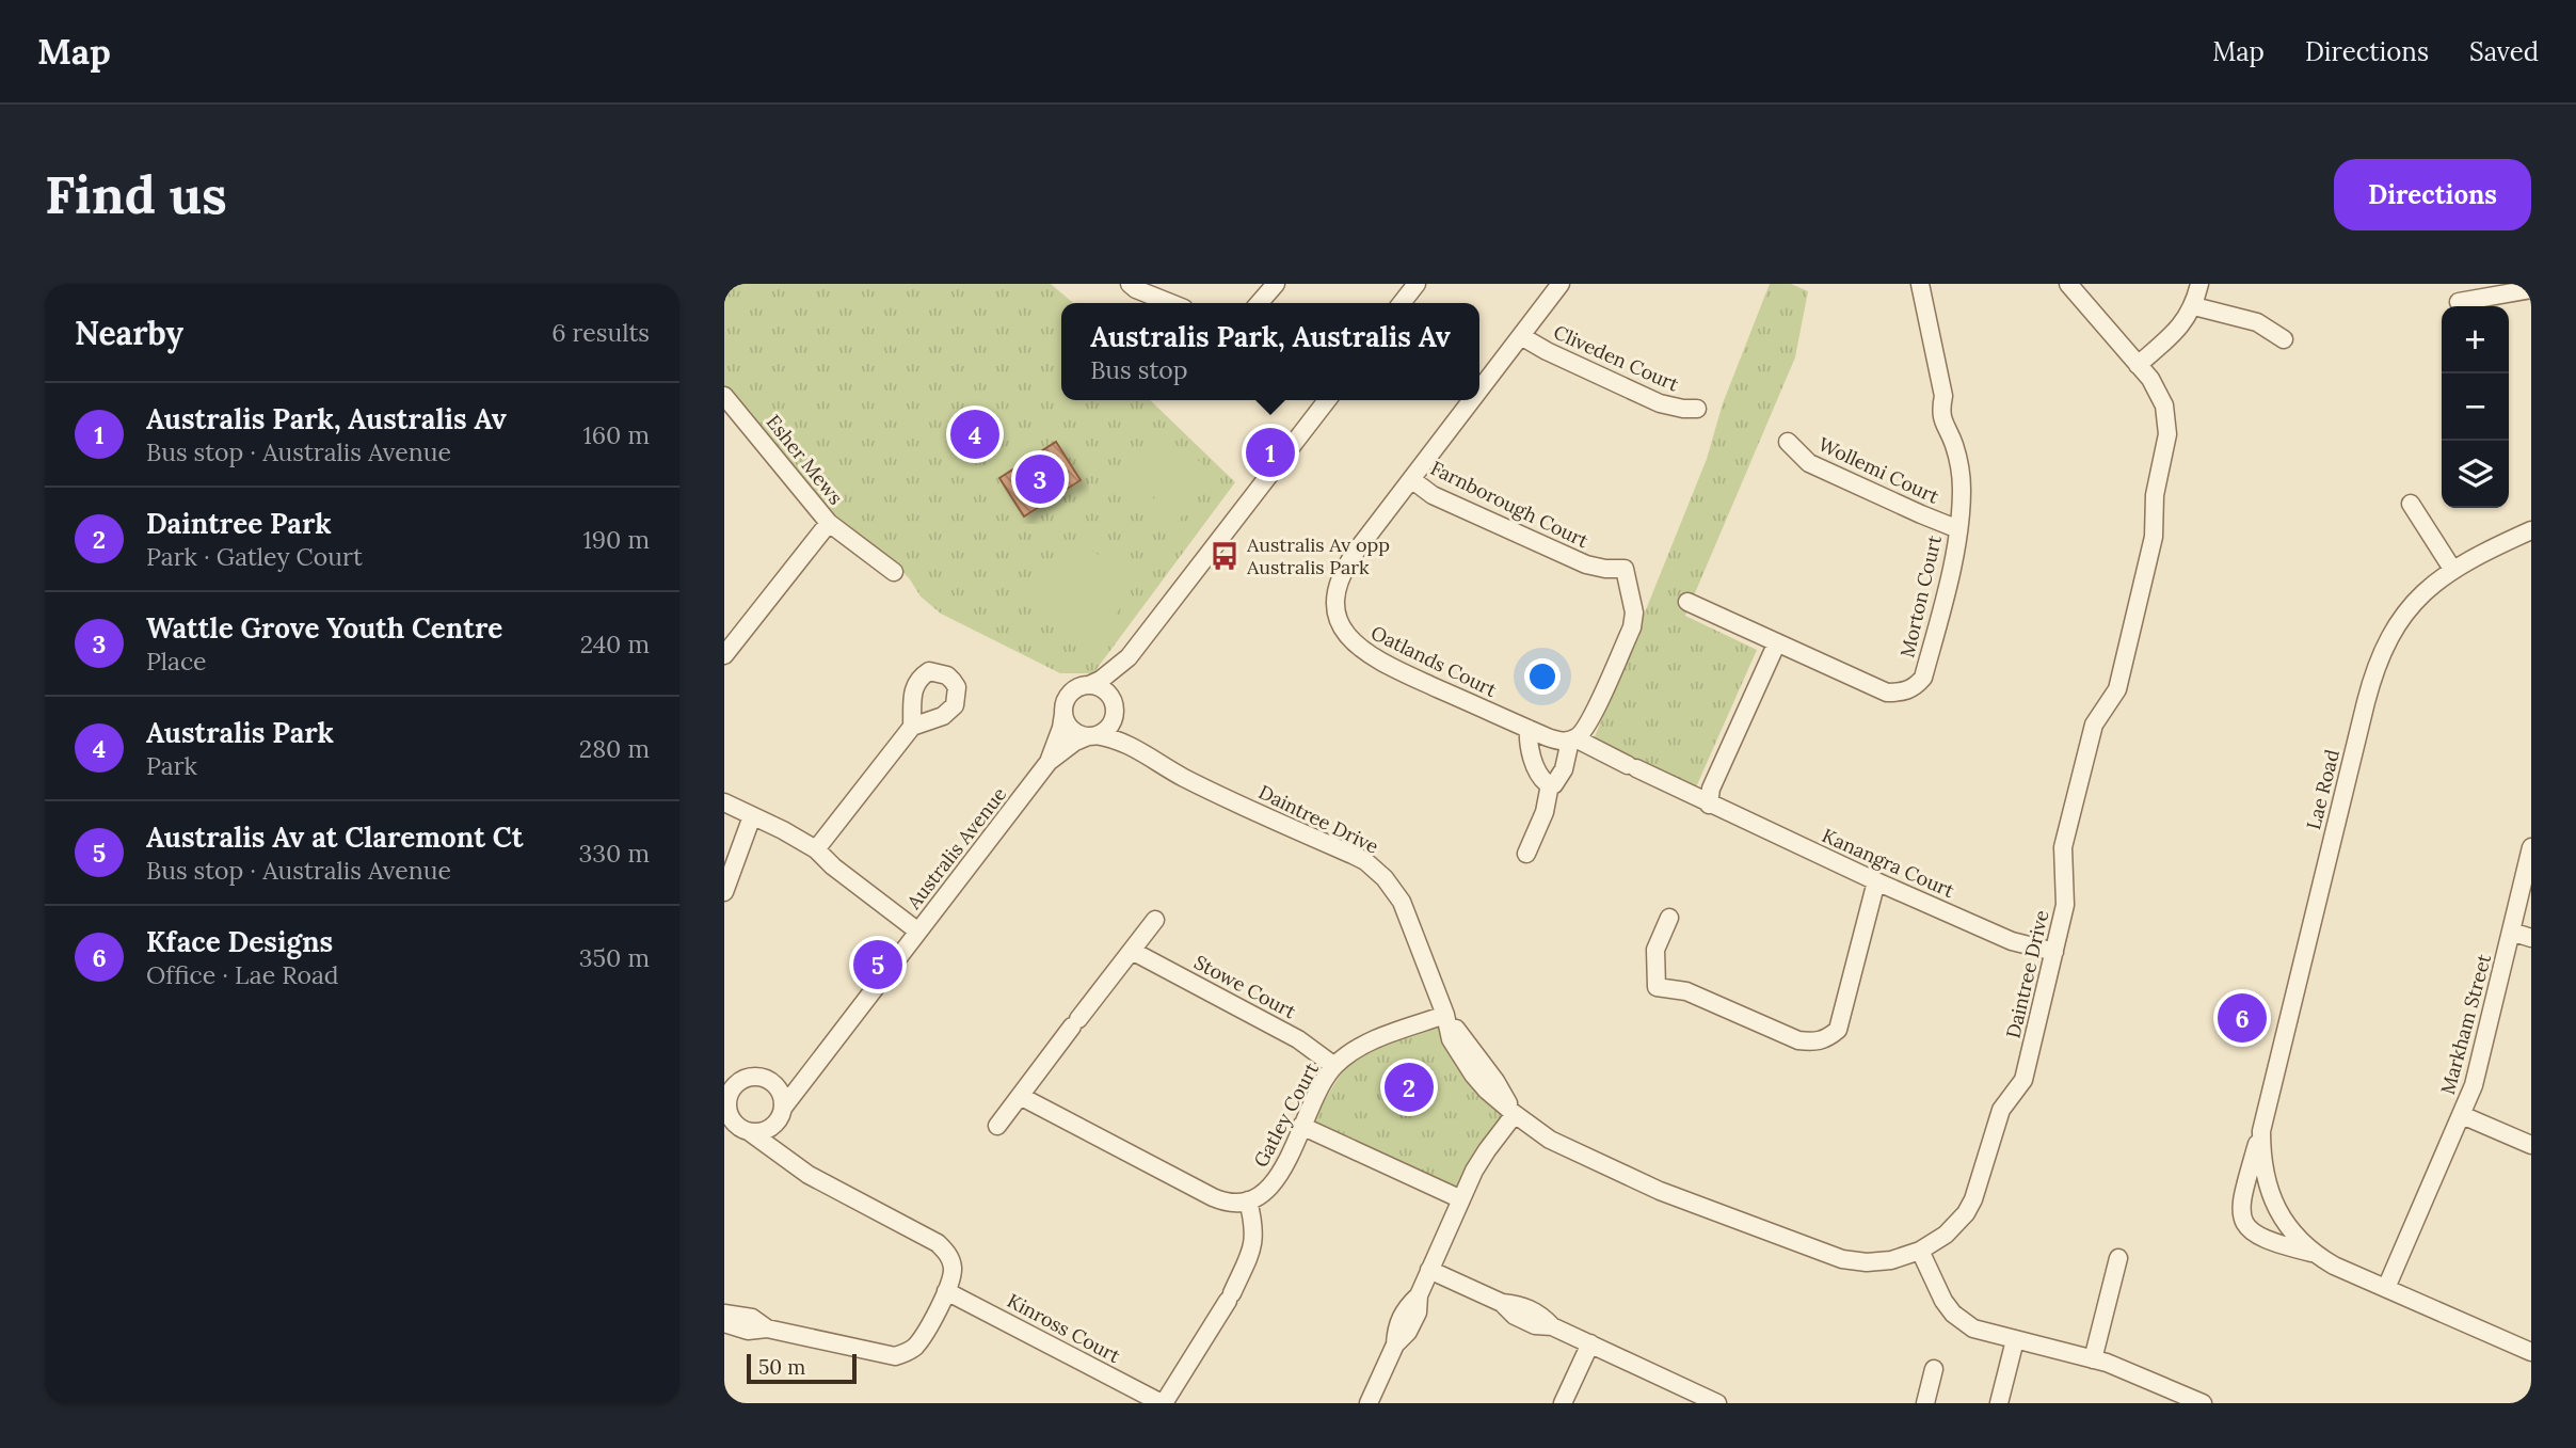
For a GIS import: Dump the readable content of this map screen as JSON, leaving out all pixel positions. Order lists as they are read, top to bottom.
{
  "streets": {
    "street": [
      "Cliveden Court",
      "Esher Mews",
      "Wollemi Court",
      "Farnborough Court",
      "Morton Court",
      "Oatlands Court",
      "Lae Road",
      "Daintree Drive",
      "Australis Avenue",
      "Kanangra Court",
      "Stowe Court",
      "Markham Street",
      "Gatley Court",
      "Kinross Court"
    ]
  },
  "crossings": [
    ["Cliveden Court", "Oatlands Court"],
    ["Wollemi Court", "Morton Court"],
    ["Farnborough Court", "Oatlands Court"],
    ["Oatlands Court", "Kanangra Court"],
    ["Lae Road", "Markham Street"],
    ["Daintree Drive", "Australis Avenue"],
    ["Daintree Drive", "Kanangra Court"],
    ["Daintree Drive", "Gatley Court"],
    ["Stowe Court", "Gatley Court"],
    ["Gatley Court", "Kinross Court"]
  ],
  "places": {
    "bus stop": ["Australis Av opp Australis Park"]
  },
  "scale_bar": "50 m",
  "page": {
    "header": "Map",
    "nav": ["Map", "Directions", "Saved"],
    "buttons": "Directions",
    "title": "Find us",
    "heading": ["Nearby", "6 results"],
    "popup": ["Australis Park, Australis Av", "Bus stop"],
    "map_buttons": ["+", "−"],
    "list": [
      {
        "mark": "1",
        "name": "Australis Park, Australis Av",
        "note": "Bus stop · Australis Avenue",
        "value": "160 m"
      },
      {
        "mark": "2",
        "name": "Daintree Park",
        "note": "Park · Gatley Court",
        "value": "190 m"
      },
      {
        "mark": "3",
        "name": "Wattle Grove Youth Centre",
        "note": "Place",
        "value": "240 m"
      },
      {
        "mark": "4",
        "name": "Australis Park",
        "note": "Park",
        "value": "280 m"
      },
      {
        "mark": "5",
        "name": "Australis Av at Claremont Ct",
        "note": "Bus stop · Australis Avenue",
        "value": "330 m"
      },
      {
        "mark": "6",
        "name": "Kface Designs",
        "note": "Office · Lae Road",
        "value": "350 m"
      }
    ],
    "pins": [
      "4",
      "1",
      "3",
      "5",
      "6",
      "2"
    ],
    "scale": "50 m"
  }
}
